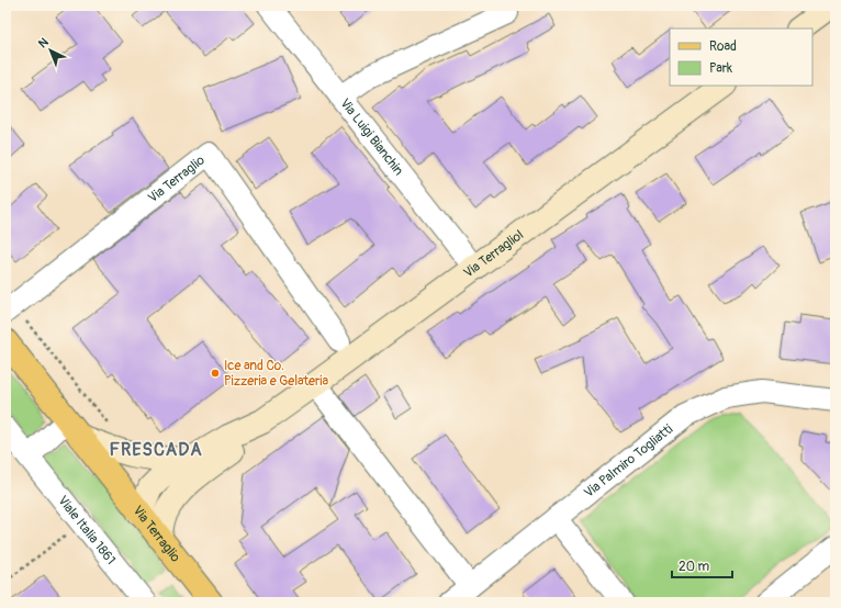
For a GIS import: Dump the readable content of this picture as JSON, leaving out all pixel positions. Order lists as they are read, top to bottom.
{
  "streets": {
    "main road": ["Via Terraglio"],
    "street": [
      "Via Luigi Bianchin",
      "Via Terragliol",
      "Via Palmiro Togliatti",
      "Viale Italia 1861"
    ]
  },
  "crossings": [
    ["Via Luigi Bianchin", "Via Terragliol"],
    ["Via Terraglio", "Via Terragliol"]
  ],
  "districts": ["FRESCADA"],
  "places": ["Ice and Co. Pizzeria e Gelateria"],
  "legend": ["Road", "Park"],
  "scale_bar": "20 m",
  "north": "top left"
}
